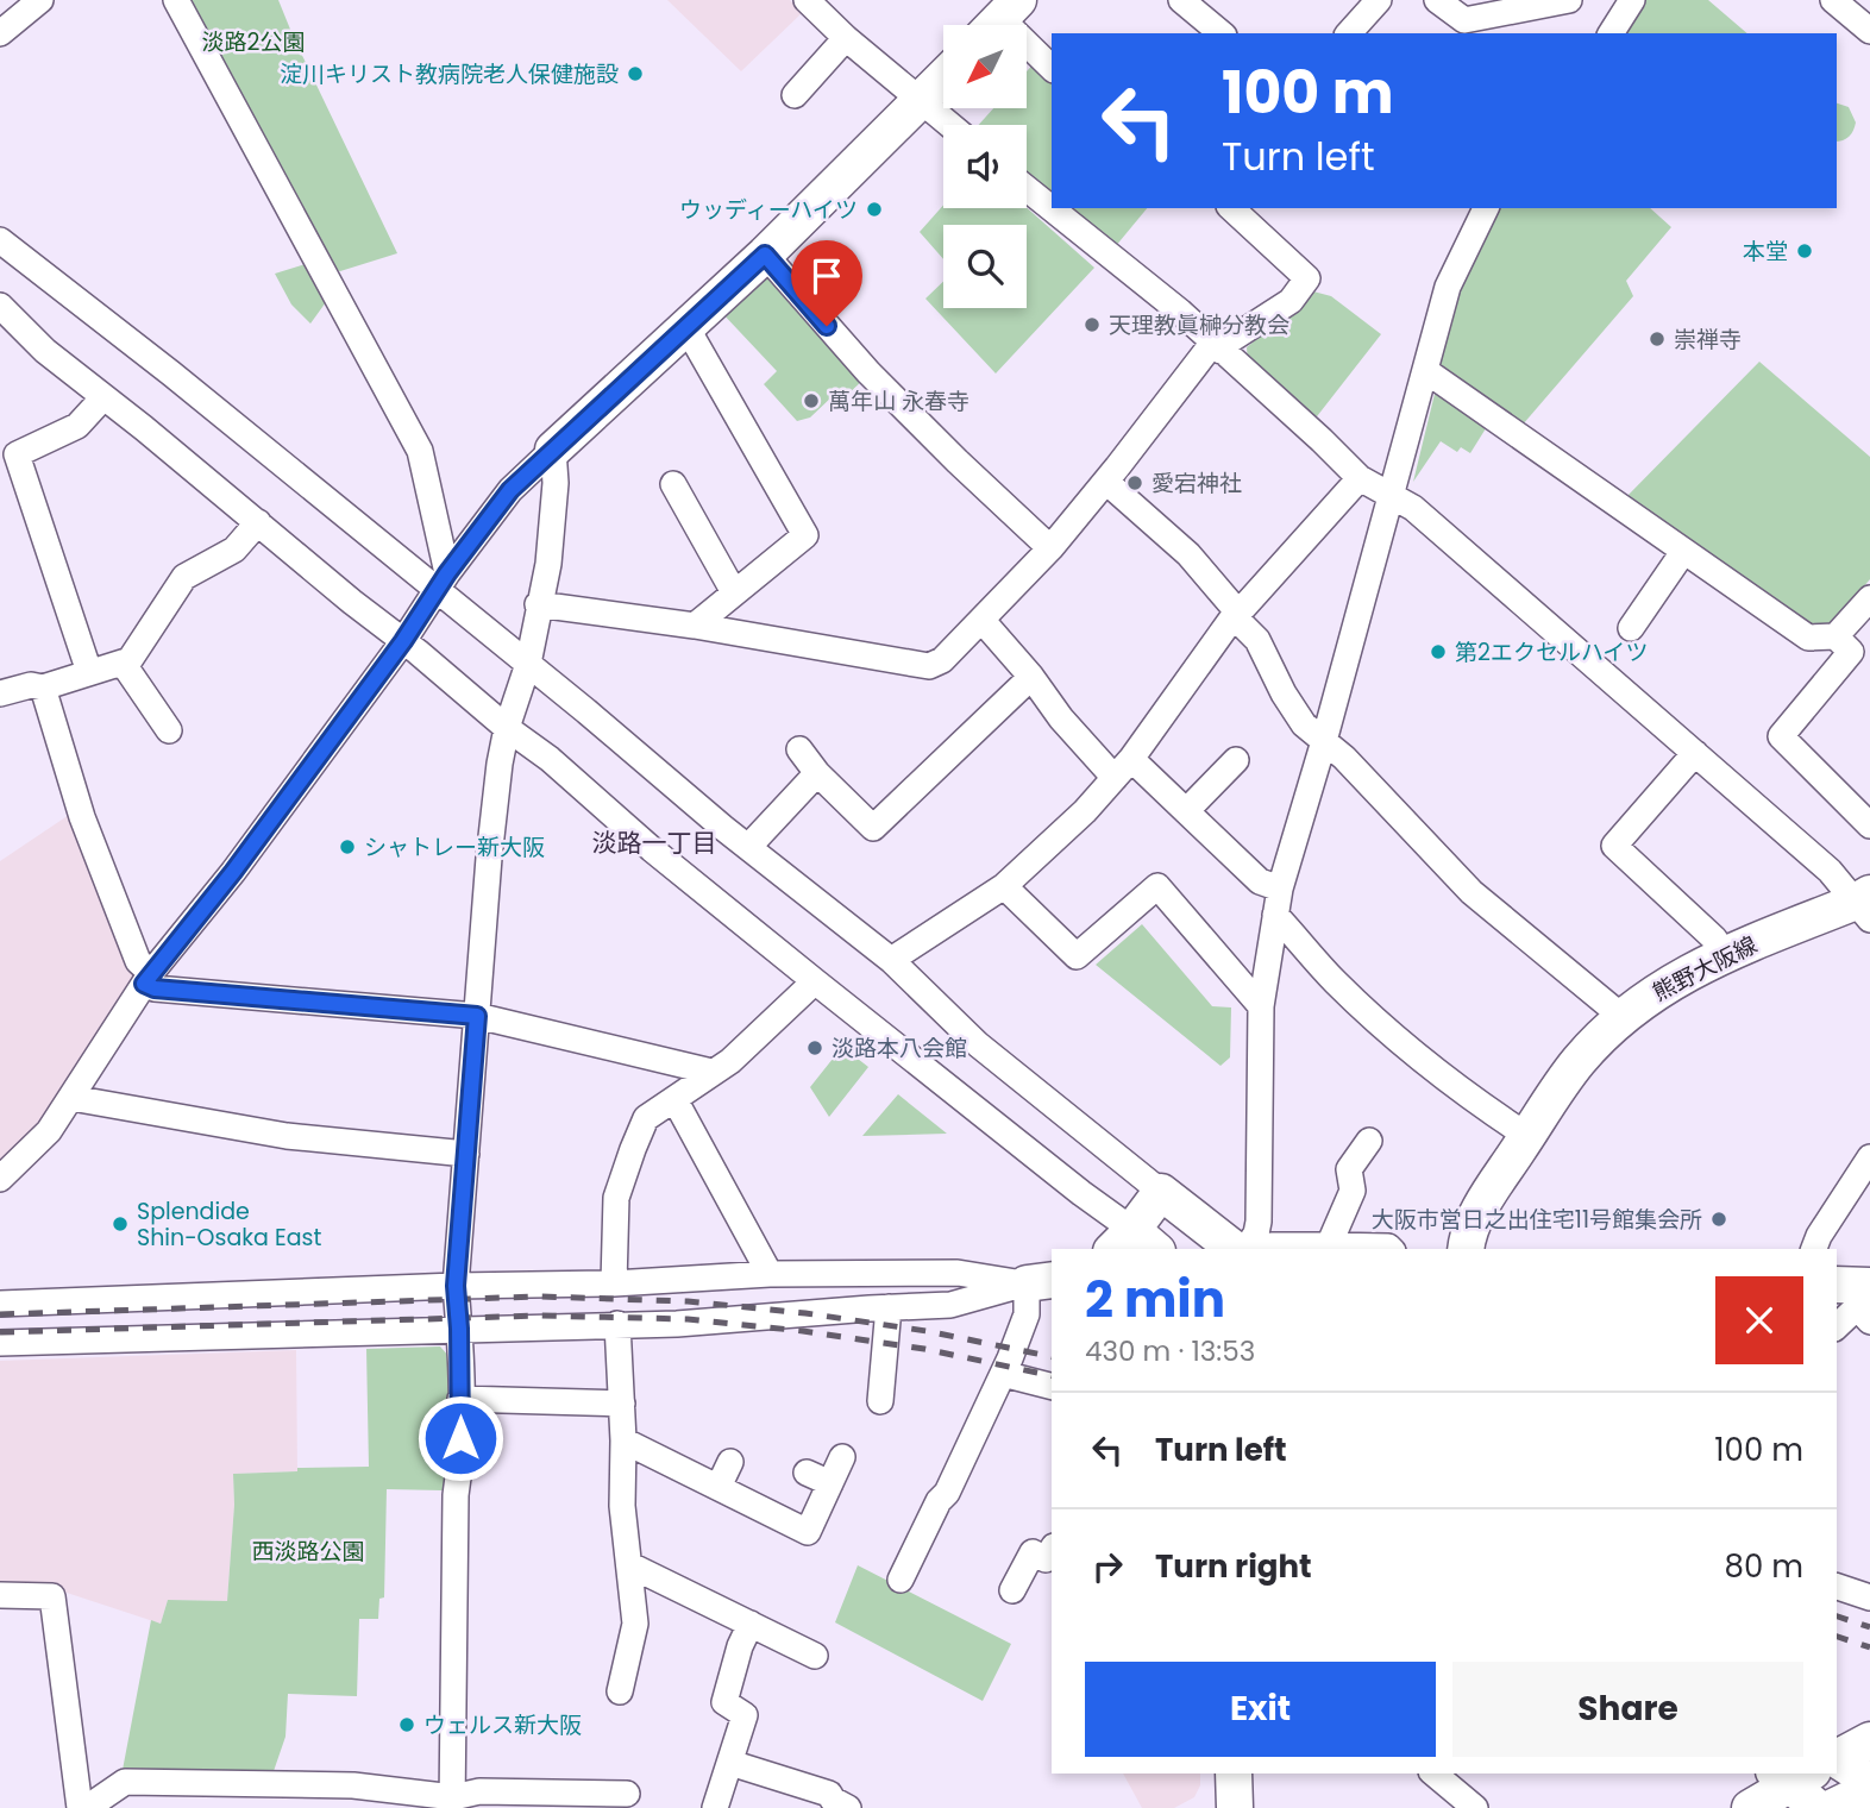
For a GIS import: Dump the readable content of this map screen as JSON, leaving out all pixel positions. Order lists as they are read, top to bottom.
{
  "streets": {
    "street": ["熊野大阪線"]
  },
  "districts": ["淡路一丁目"],
  "parks": ["淡路2公園", "西淡路公園"],
  "places": [
    "淀川キリスト教病院老人保健施設",
    "ウッディーハイツ",
    "本堂",
    "天理教眞榊分教会",
    "崇禅寺",
    "萬年山 永春寺",
    "愛宕神社",
    "第2エクセルハイツ",
    "シャトレー新大阪",
    "淡路本八会館",
    "大阪市営日之出住宅11号館集会所",
    "Splendide Shin-Osaka East",
    "ウェルス新大阪"
  ],
  "north": "bottom left",
  "page": {
    "turn": ["100 m", "Turn left"],
    "heading": ["2 min", "430 m · 13:53"],
    "list": [
      {
        "name": "Turn left",
        "value": "100 m"
      },
      {
        "name": "Turn right",
        "value": "80 m"
      }
    ],
    "buttons": ["Exit", "Share"]
  }
}
